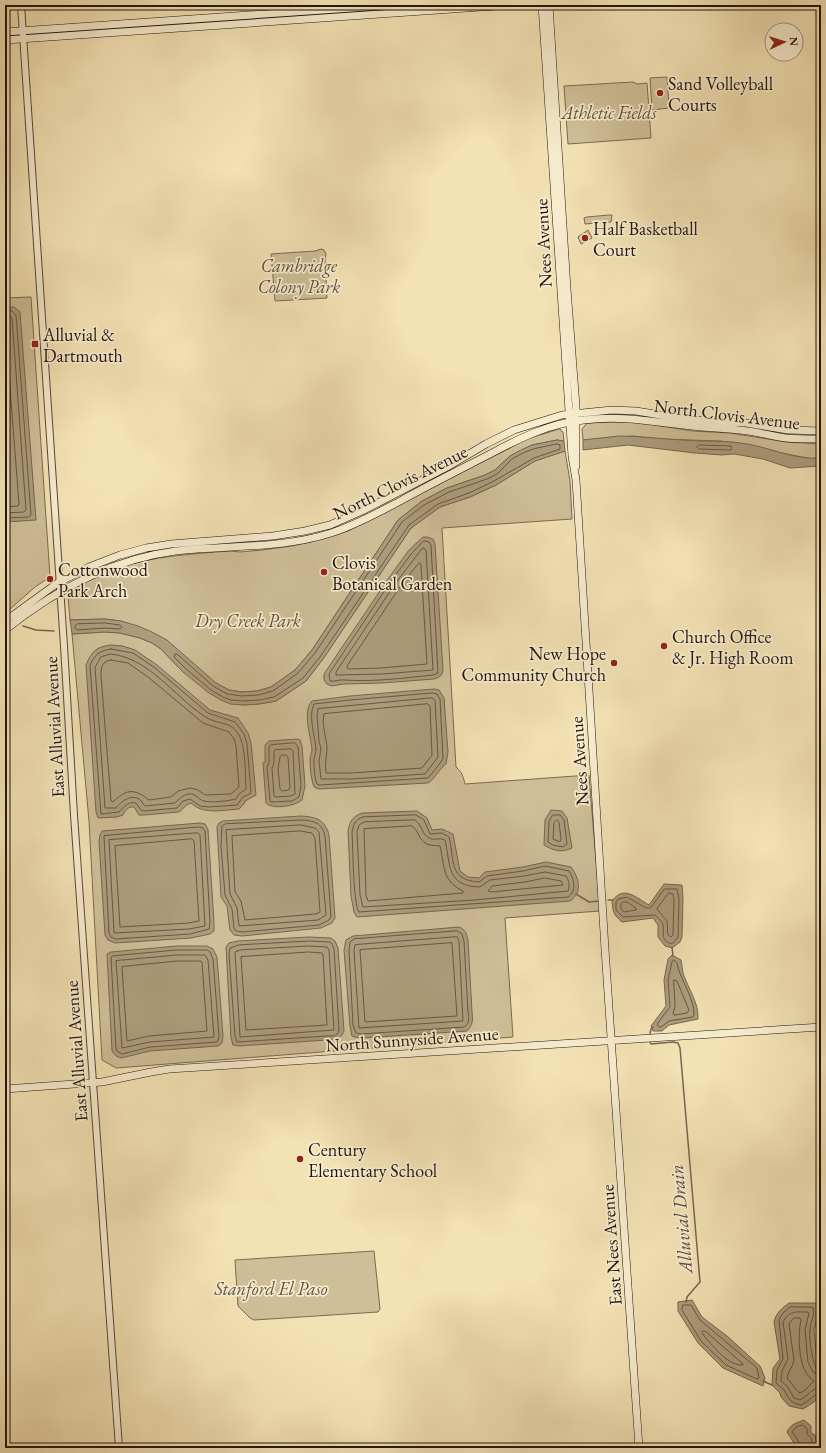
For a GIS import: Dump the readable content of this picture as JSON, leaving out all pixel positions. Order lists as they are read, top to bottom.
{
  "streets": {
    "main road": [
      "Nees Avenue",
      "North Clovis Avenue",
      "North Sunnyside Avenue",
      "East Nees Avenue"
    ],
    "street": ["East Alluvial Avenue"]
  },
  "crossings": [
    ["Nees Avenue", "North Clovis Avenue"],
    ["Nees Avenue", "North Sunnyside Avenue"],
    ["Nees Avenue", "East Nees Avenue"],
    ["North Clovis Avenue", "East Alluvial Avenue"],
    ["East Alluvial Avenue", "North Sunnyside Avenue"],
    ["North Sunnyside Avenue", "East Nees Avenue"]
  ],
  "water": ["Alluvial Drain"],
  "parks": [
    "Athletic Fields",
    "Cambridge Colony Park",
    "Dry Creek Park",
    "Stanford El Paso"
  ],
  "places": {
    "other": [
      "Sand Volleyball Courts",
      "Half Basketball Court",
      "Clovis Botanical Garden",
      "Cottonwood Park Arch",
      "Church Office & Jr. High Room",
      "New Hope Community Church",
      "Century Elementary School"
    ],
    "transit": ["Alluvial & Dartmouth"]
  },
  "north": "right"
}
